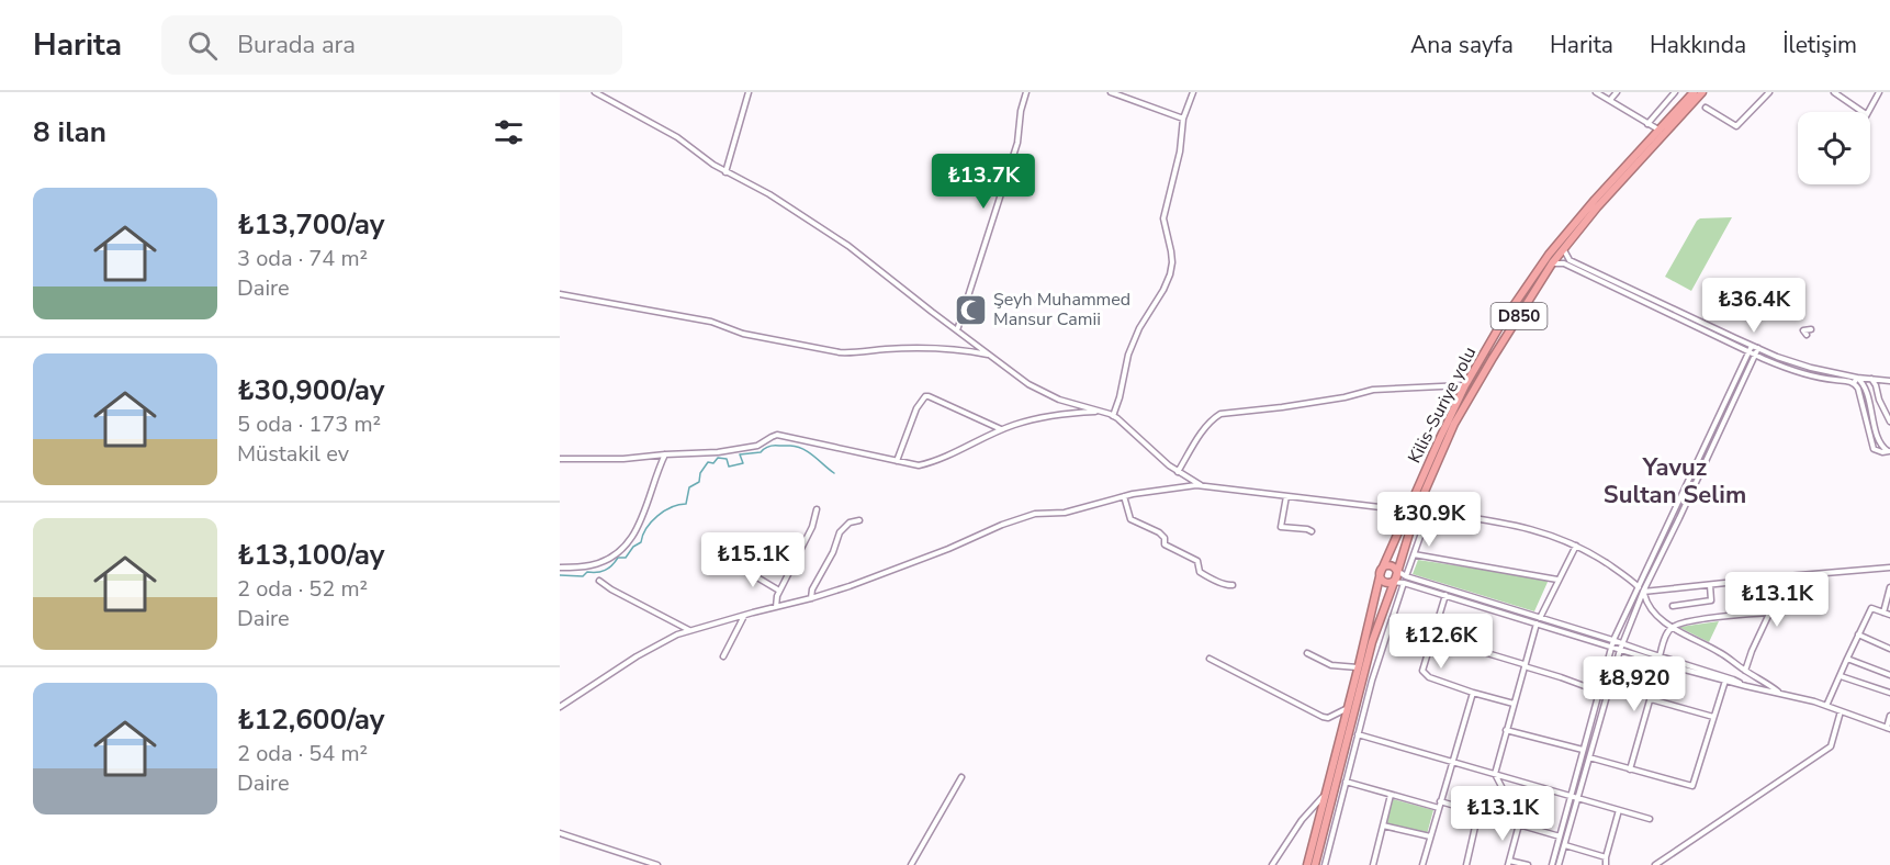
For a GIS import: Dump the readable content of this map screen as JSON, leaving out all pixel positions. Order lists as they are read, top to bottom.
{
  "streets": {
    "highway": ["D850", "Kilis-Suriye yolu"]
  },
  "districts": ["Yavuz Sultan Selim"],
  "places": {
    "mosque": ["Şeyh Muhammed Mansur Camii"]
  },
  "page": {
    "header": "Harita",
    "search": "Burada ara",
    "nav": [
      "Ana sayfa",
      "Harita",
      "Hakkında",
      "İletişim"
    ],
    "heading": "8 ilan",
    "price": [
      "₺13.7K",
      "₺36.4K",
      "₺30.9K",
      "₺15.1K",
      "₺13.1K",
      "₺12.6K",
      "₺8,920",
      "₺13.1K"
    ],
    "list": [
      {
        "name": "₺13,700/ay",
        "note": "3 oda · 74 m² · Daire"
      },
      {
        "name": "₺30,900/ay",
        "note": "5 oda · 173 m² · Müstakil ev"
      },
      {
        "name": "₺13,100/ay",
        "note": "2 oda · 52 m² · Daire"
      },
      {
        "name": "₺12,600/ay",
        "note": "2 oda · 54 m² · Daire"
      }
    ]
  }
}
